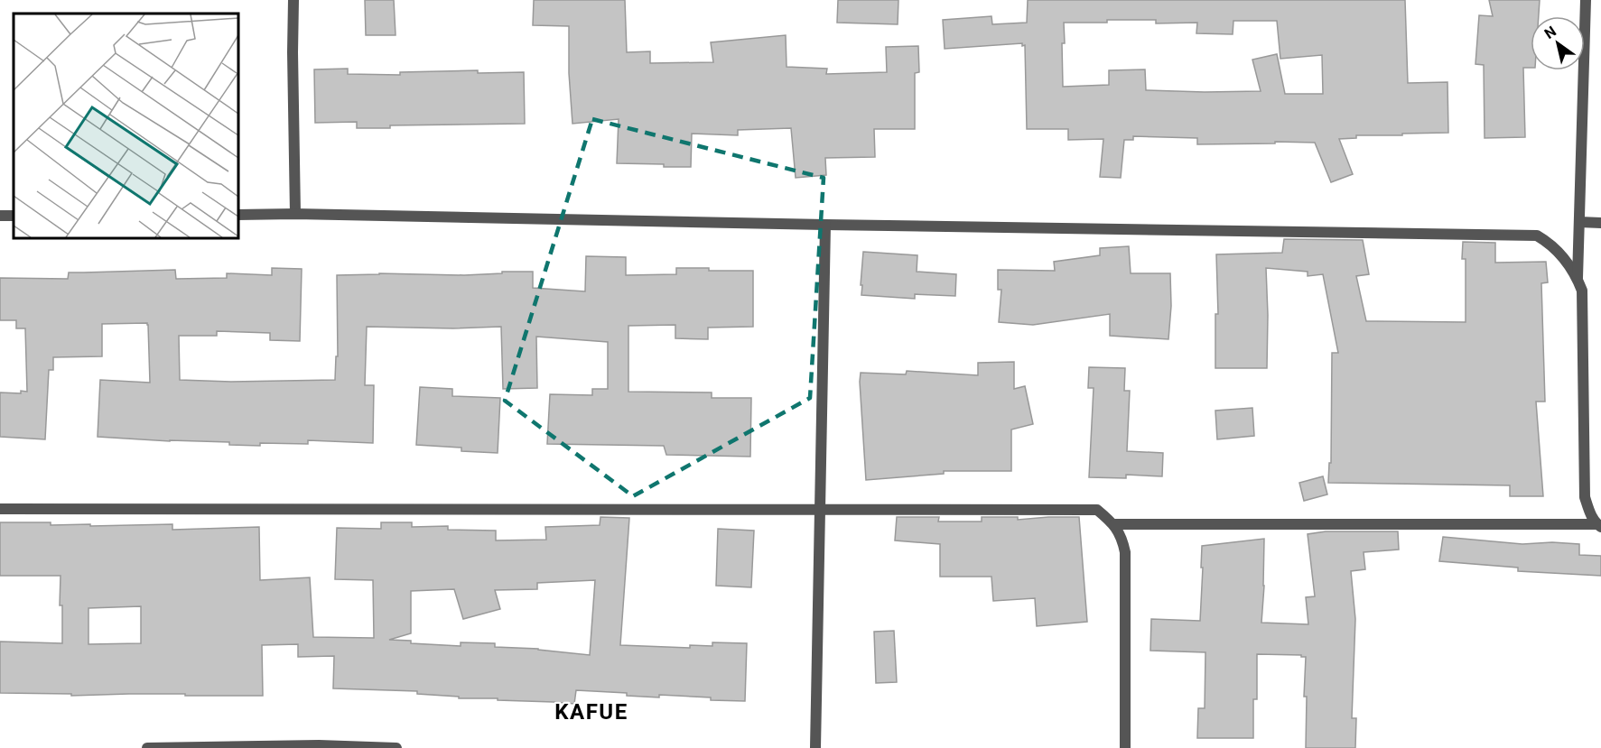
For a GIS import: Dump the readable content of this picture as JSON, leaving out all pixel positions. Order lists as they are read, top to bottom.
{
  "districts": ["KAFUE"],
  "north": "top left"
}
